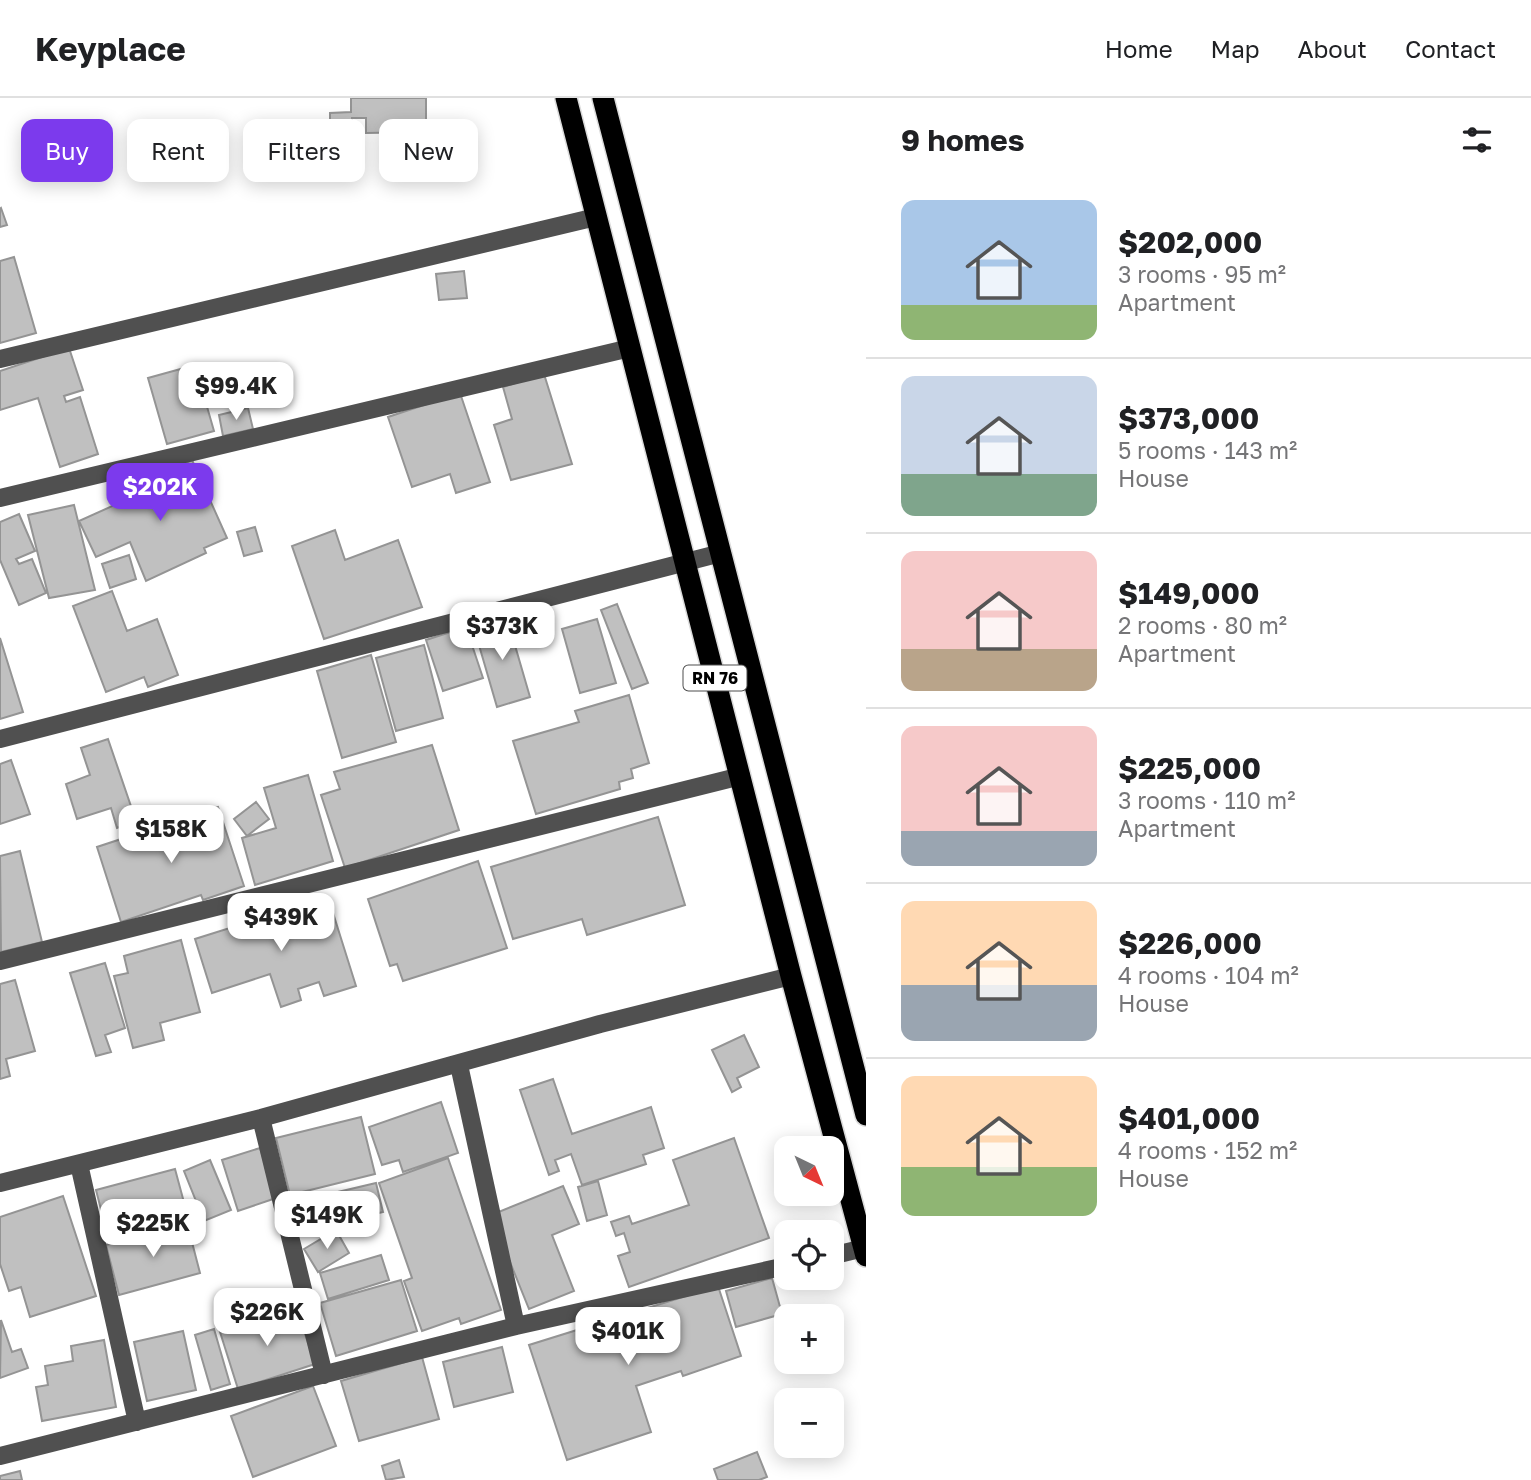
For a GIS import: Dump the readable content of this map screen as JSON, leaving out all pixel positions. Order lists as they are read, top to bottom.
{
  "streets": {
    "highway": ["RN 76"]
  },
  "north": "bottom right",
  "page": {
    "header": "Keyplace",
    "nav": [
      "Home",
      "Map",
      "About",
      "Contact"
    ],
    "heading": "9 homes",
    "chip": [
      "Buy",
      "Rent",
      "Filters",
      "New"
    ],
    "list": [
      {
        "name": "$202,000",
        "note": "3 rooms · 95 m² · Apartment"
      },
      {
        "name": "$373,000",
        "note": "5 rooms · 143 m² · House"
      },
      {
        "name": "$149,000",
        "note": "2 rooms · 80 m² · Apartment"
      },
      {
        "name": "$225,000",
        "note": "3 rooms · 110 m² · Apartment"
      },
      {
        "name": "$226,000",
        "note": "4 rooms · 104 m² · House"
      },
      {
        "name": "$401,000",
        "note": "4 rooms · 152 m² · House"
      }
    ],
    "price": [
      "$99.4K",
      "$202K",
      "$373K",
      "$158K",
      "$439K",
      "$149K",
      "$225K",
      "$226K",
      "$401K"
    ],
    "map_buttons": ["+", "−"]
  }
}
